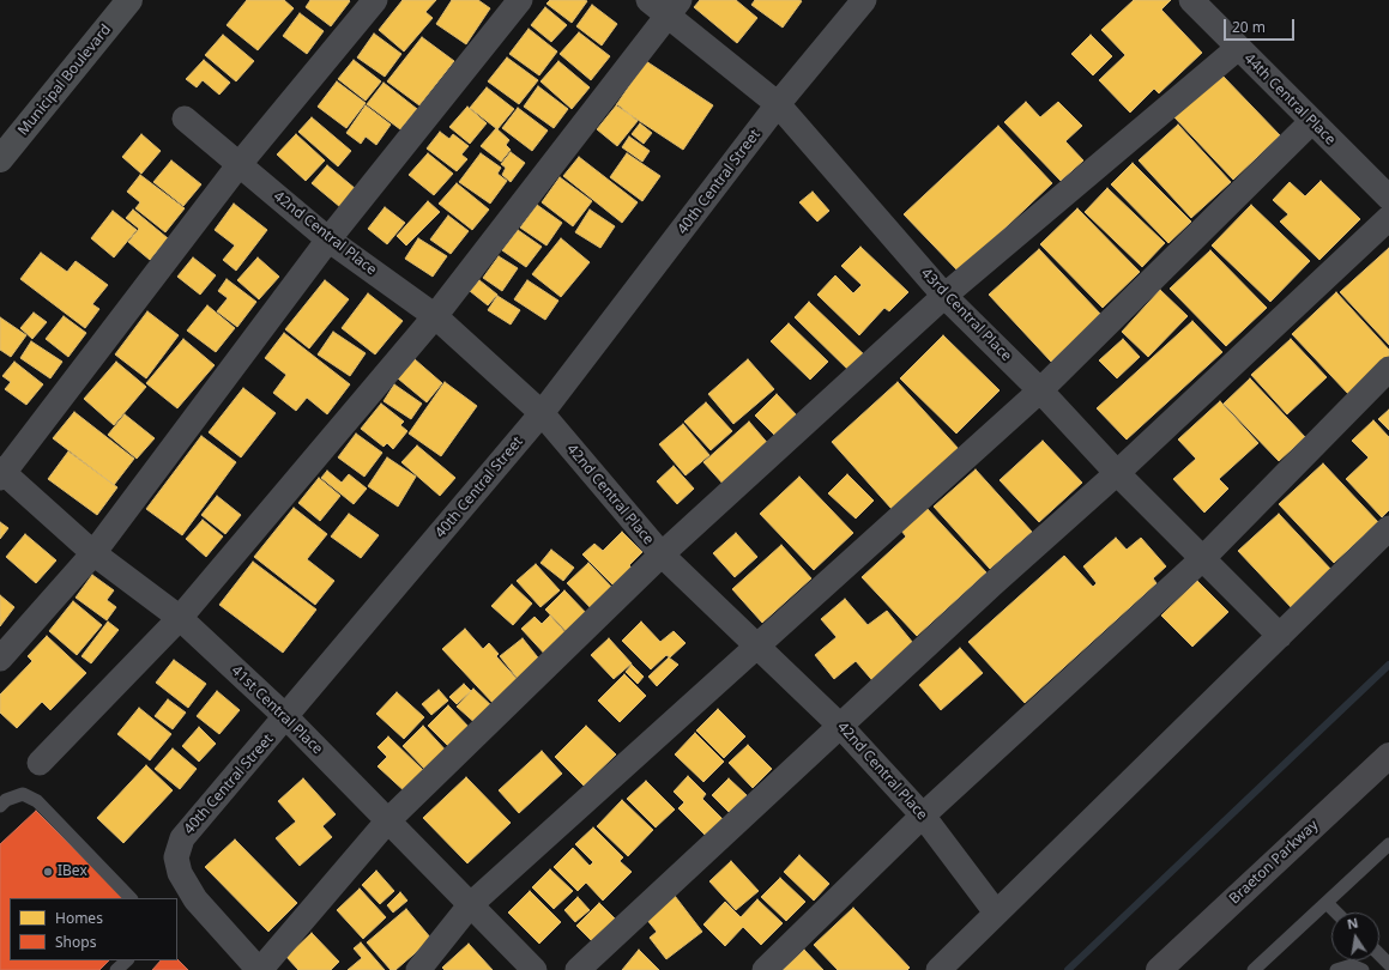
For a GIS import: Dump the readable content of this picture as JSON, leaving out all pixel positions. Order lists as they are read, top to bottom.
{
  "streets": {
    "main road": ["Municipal Boulevard", "Braeton Parkway"],
    "street": [
      "44th Central Place",
      "40th Central Street",
      "42nd Central Place",
      "43rd Central Place",
      "41st Central Place"
    ]
  },
  "crossings": [
    ["40th Central Street", "42nd Central Place"],
    ["40th Central Street", "43rd Central Place"],
    ["40th Central Street", "41st Central Place"]
  ],
  "places": ["IBex"],
  "legend": ["Homes", "Shops"],
  "scale_bar": "20 m",
  "north": "top"
}
